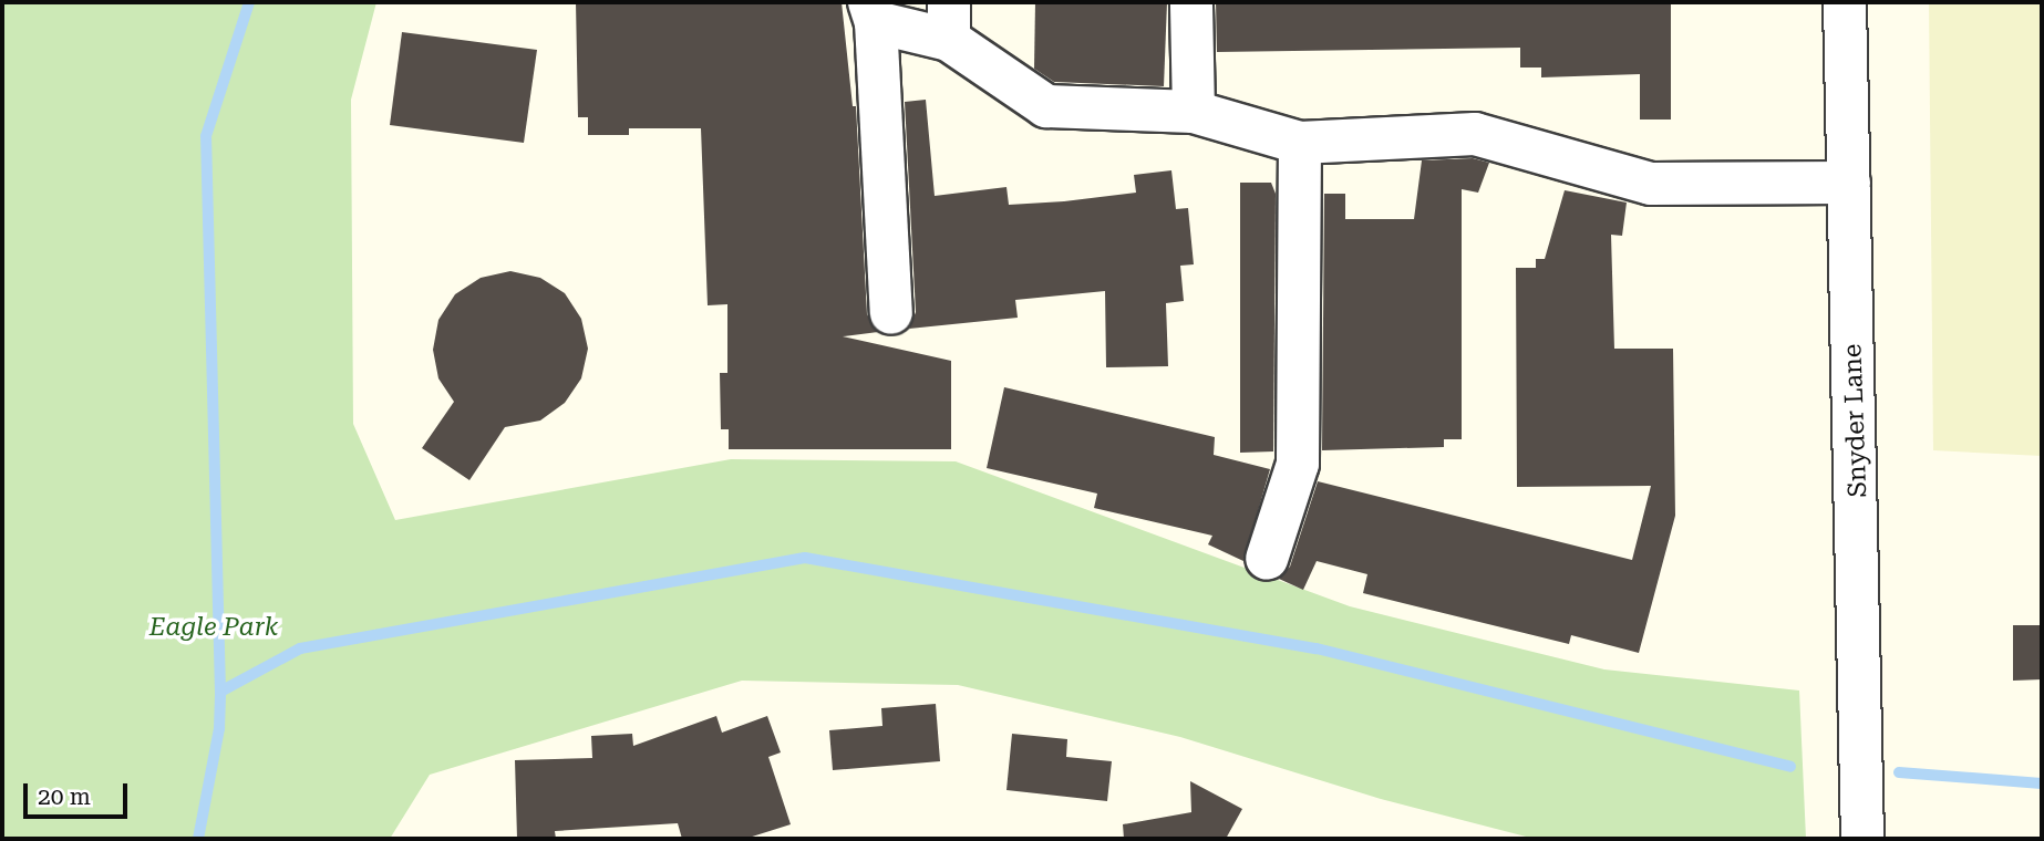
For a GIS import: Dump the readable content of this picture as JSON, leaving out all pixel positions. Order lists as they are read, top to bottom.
{
  "streets": {
    "street": ["Snyder Lane"]
  },
  "parks": ["Eagle Park"],
  "scale_bar": "20 m"
}
